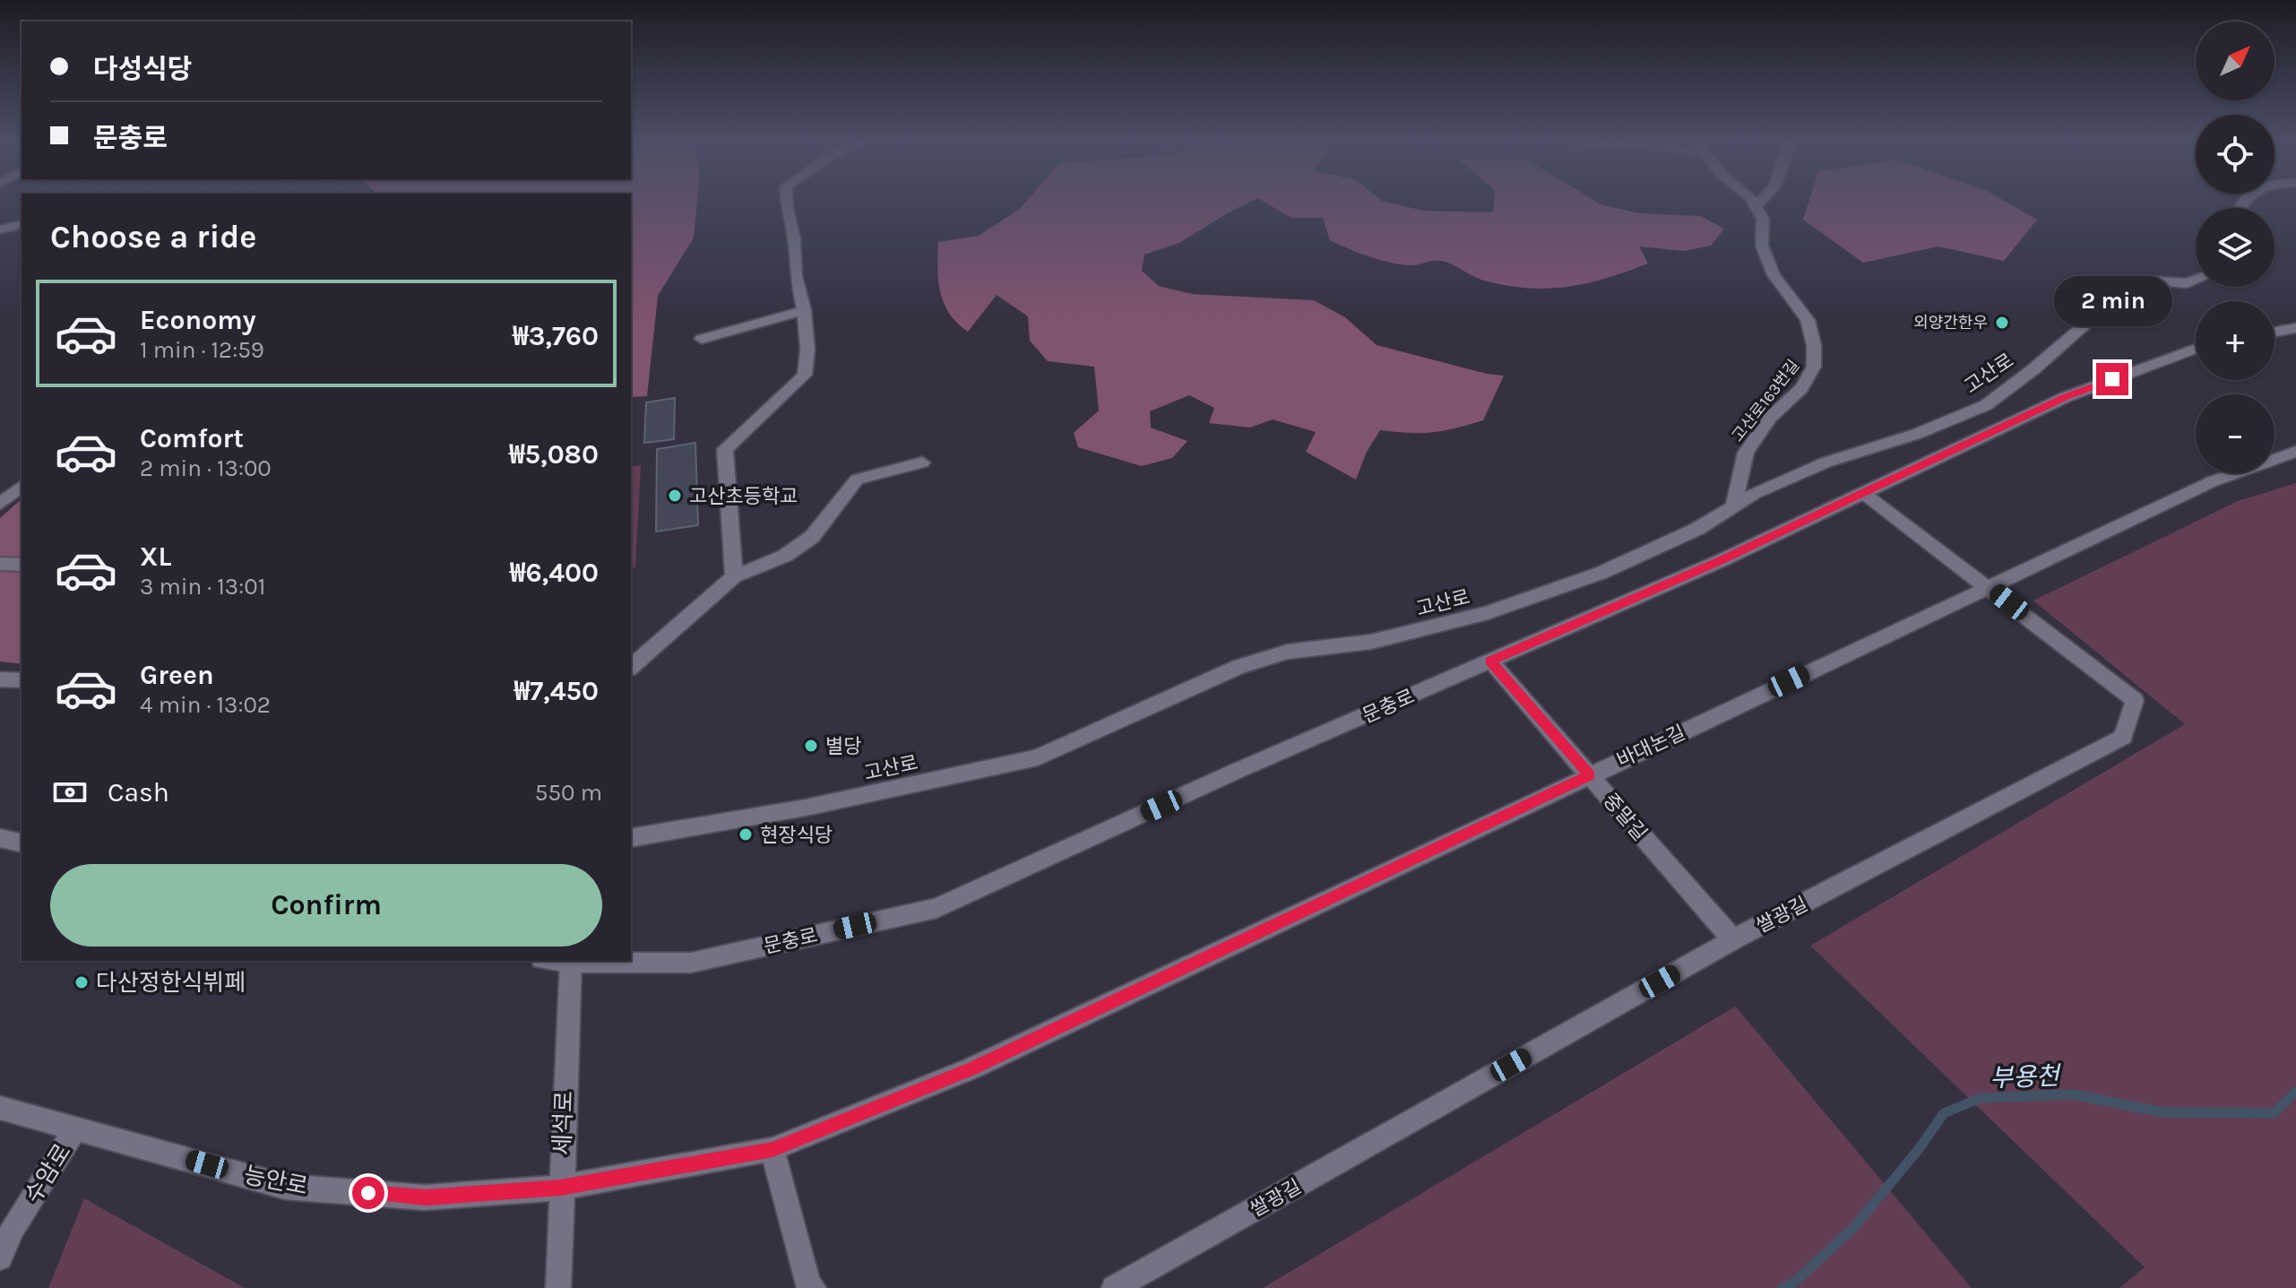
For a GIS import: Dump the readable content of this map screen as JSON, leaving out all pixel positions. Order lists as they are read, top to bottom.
{
  "streets": {
    "street": [
      "고산로",
      "고산로163번길",
      "문충로",
      "바대논길",
      "중말길",
      "쌀광길",
      "세석로",
      "수암로",
      "능안로"
    ]
  },
  "crossings": [
    ["고산로", "고산로163번길"],
    ["문충로", "중말길"],
    ["문충로", "쌀광길"],
    ["문충로", "세석로"],
    ["바대논길", "중말길"],
    ["바대논길", "쌀광길"],
    ["바대논길", "세석로"],
    ["바대논길", "능안로"],
    ["중말길", "쌀광길"],
    ["세석로", "능안로"],
    ["수암로", "능안로"]
  ],
  "water": ["부용천"],
  "places": [
    "외양간한우",
    "고산초등학교",
    "별당",
    "현장식당",
    "다산정한식뷔페"
  ],
  "north": "top right",
  "page": {
    "map_buttons": ["+", "−"],
    "banner": ["다성식당", "문충로"],
    "heading": "Choose a ride",
    "bubble": "2 min",
    "list": [
      {
        "name": "Economy",
        "note": "1 min · 12:59",
        "value": "₩3,760"
      },
      {
        "name": "Comfort",
        "note": "2 min · 13:00",
        "value": "₩5,080"
      },
      {
        "name": "XL",
        "note": "3 min · 13:01",
        "value": "₩6,400"
      },
      {
        "name": "Green",
        "note": "4 min · 13:02",
        "value": "₩7,450"
      }
    ],
    "pay": ["Cash", "550 m"],
    "buttons": "Confirm"
  }
}
